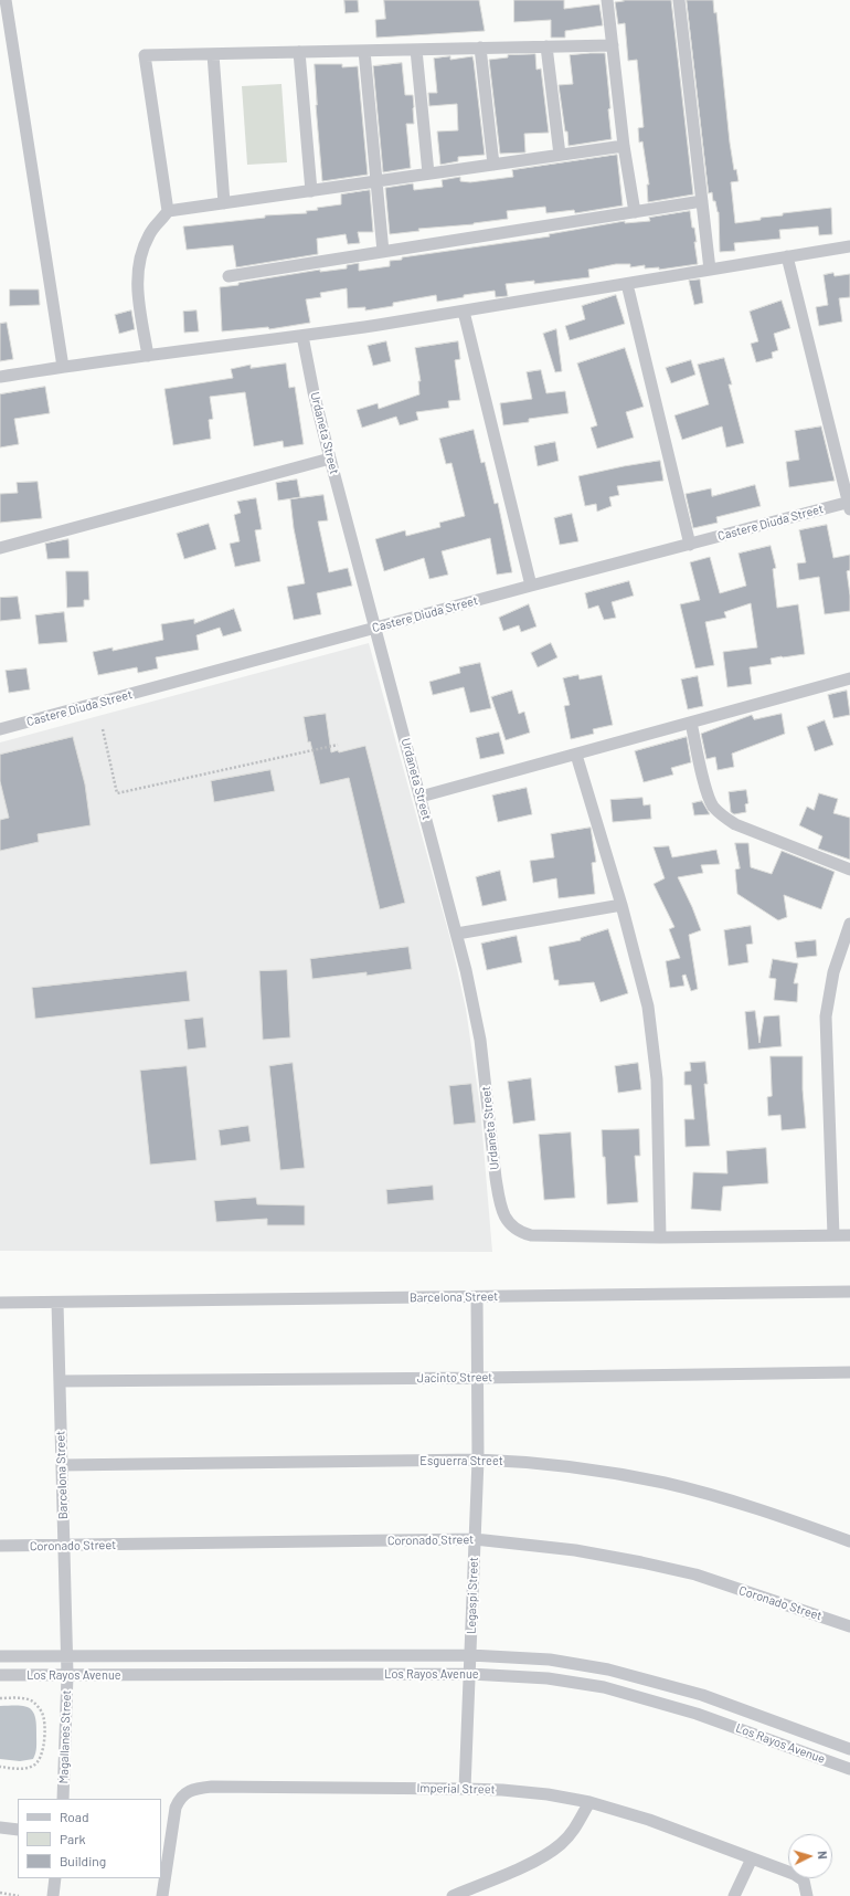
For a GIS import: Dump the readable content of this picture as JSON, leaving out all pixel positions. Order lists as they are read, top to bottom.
{
  "streets": {
    "street": [
      "Urdaneta Street",
      "Castere Diuda Street",
      "Barcelona Street",
      "Jacinto Street",
      "Esguerra Street",
      "Coronado Street",
      "Legaspi Street",
      "Los Rayos Avenue",
      "Magallanes Street",
      "Imperial Street"
    ]
  },
  "crossings": [
    ["Urdaneta Street", "Castere Diuda Street"],
    ["Barcelona Street", "Jacinto Street"],
    ["Barcelona Street", "Esguerra Street"],
    ["Barcelona Street", "Coronado Street"],
    ["Barcelona Street", "Legaspi Street"],
    ["Barcelona Street", "Los Rayos Avenue"],
    ["Barcelona Street", "Magallanes Street"],
    ["Jacinto Street", "Legaspi Street"],
    ["Esguerra Street", "Legaspi Street"],
    ["Coronado Street", "Legaspi Street"],
    ["Legaspi Street", "Los Rayos Avenue"],
    ["Legaspi Street", "Imperial Street"],
    ["Los Rayos Avenue", "Magallanes Street"]
  ],
  "legend": ["Road", "Park", "Building"],
  "north": "right"
}
